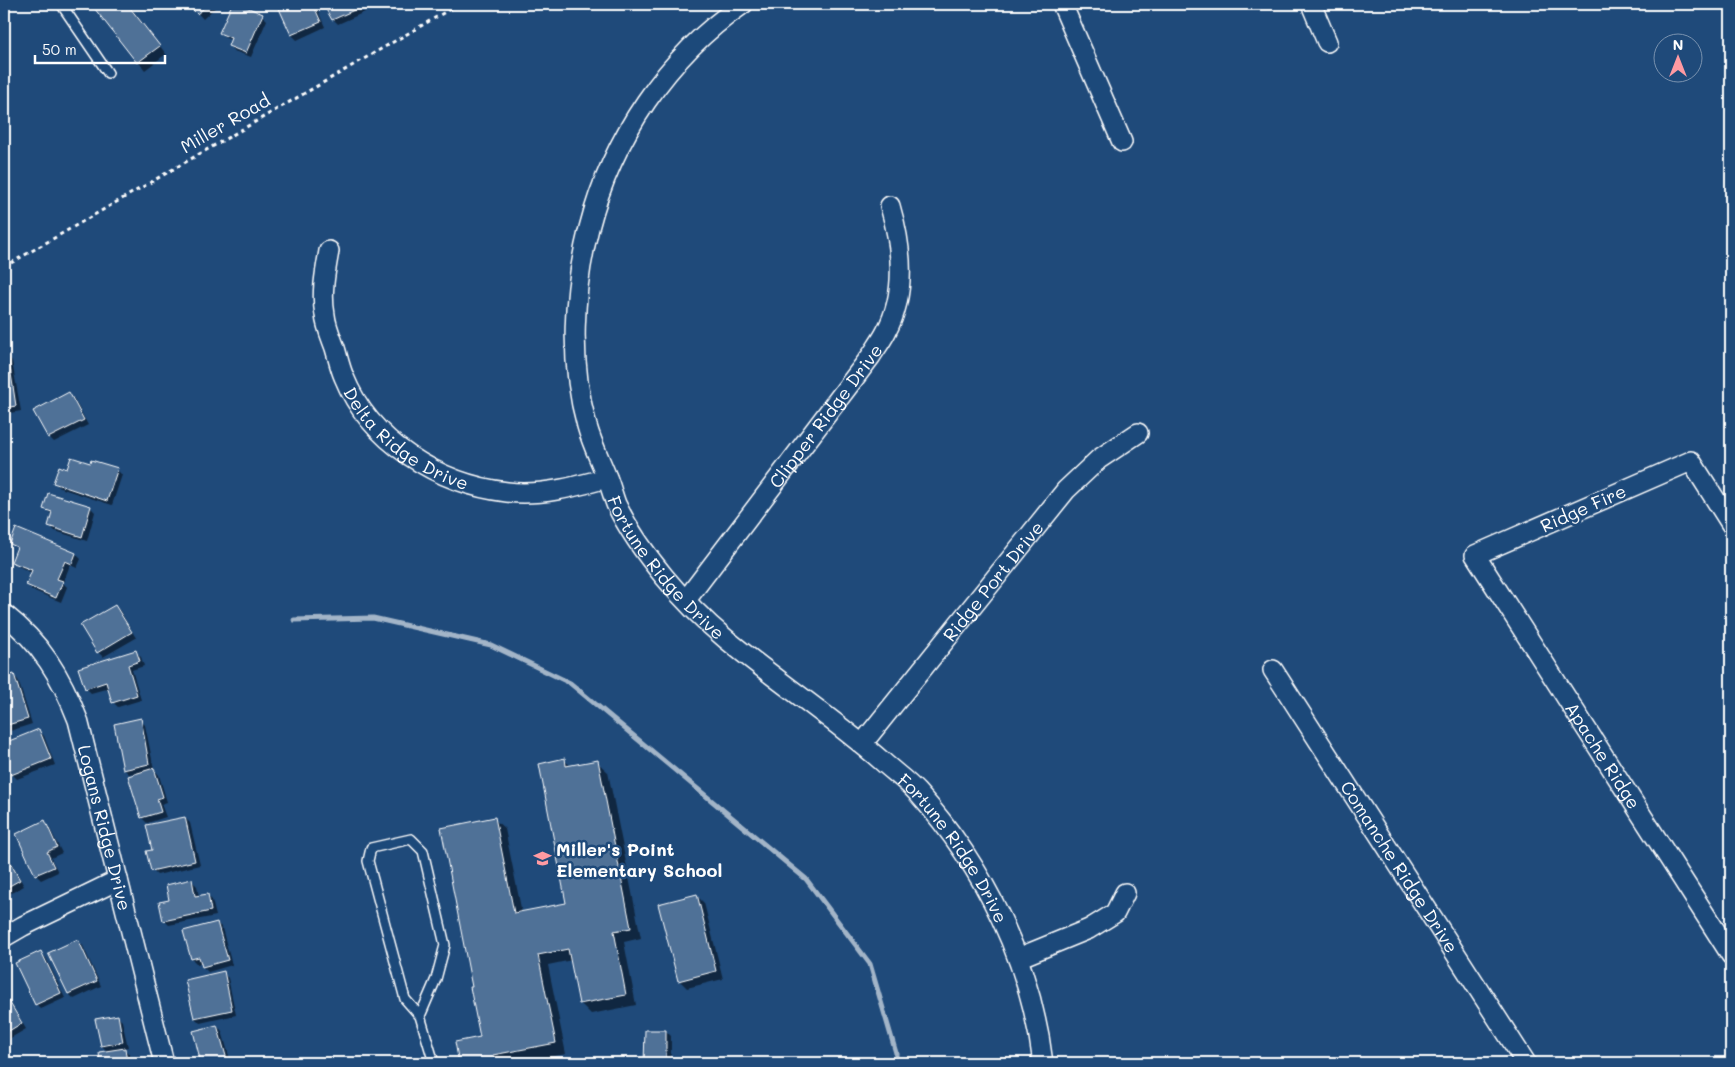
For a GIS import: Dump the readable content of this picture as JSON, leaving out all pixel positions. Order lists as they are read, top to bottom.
{
  "streets": {
    "street": [
      "Clipper Ridge Drive",
      "Delta Ridge Drive",
      "Ridge Fire",
      "Fortune Ridge Drive",
      "Ridge Port Drive",
      "Apache Ridge",
      "Logans Ridge Drive",
      "Comanche Ridge Drive"
    ],
    "path": ["Miller Road"]
  },
  "crossings": [
    ["Clipper Ridge Drive", "Fortune Ridge Drive"],
    ["Delta Ridge Drive", "Fortune Ridge Drive"],
    ["Ridge Fire", "Apache Ridge"],
    ["Fortune Ridge Drive", "Ridge Port Drive"]
  ],
  "places": {
    "school or university": ["Miller's Point Elementary School"]
  },
  "scale_bar": "50 m",
  "north": "top"
}
